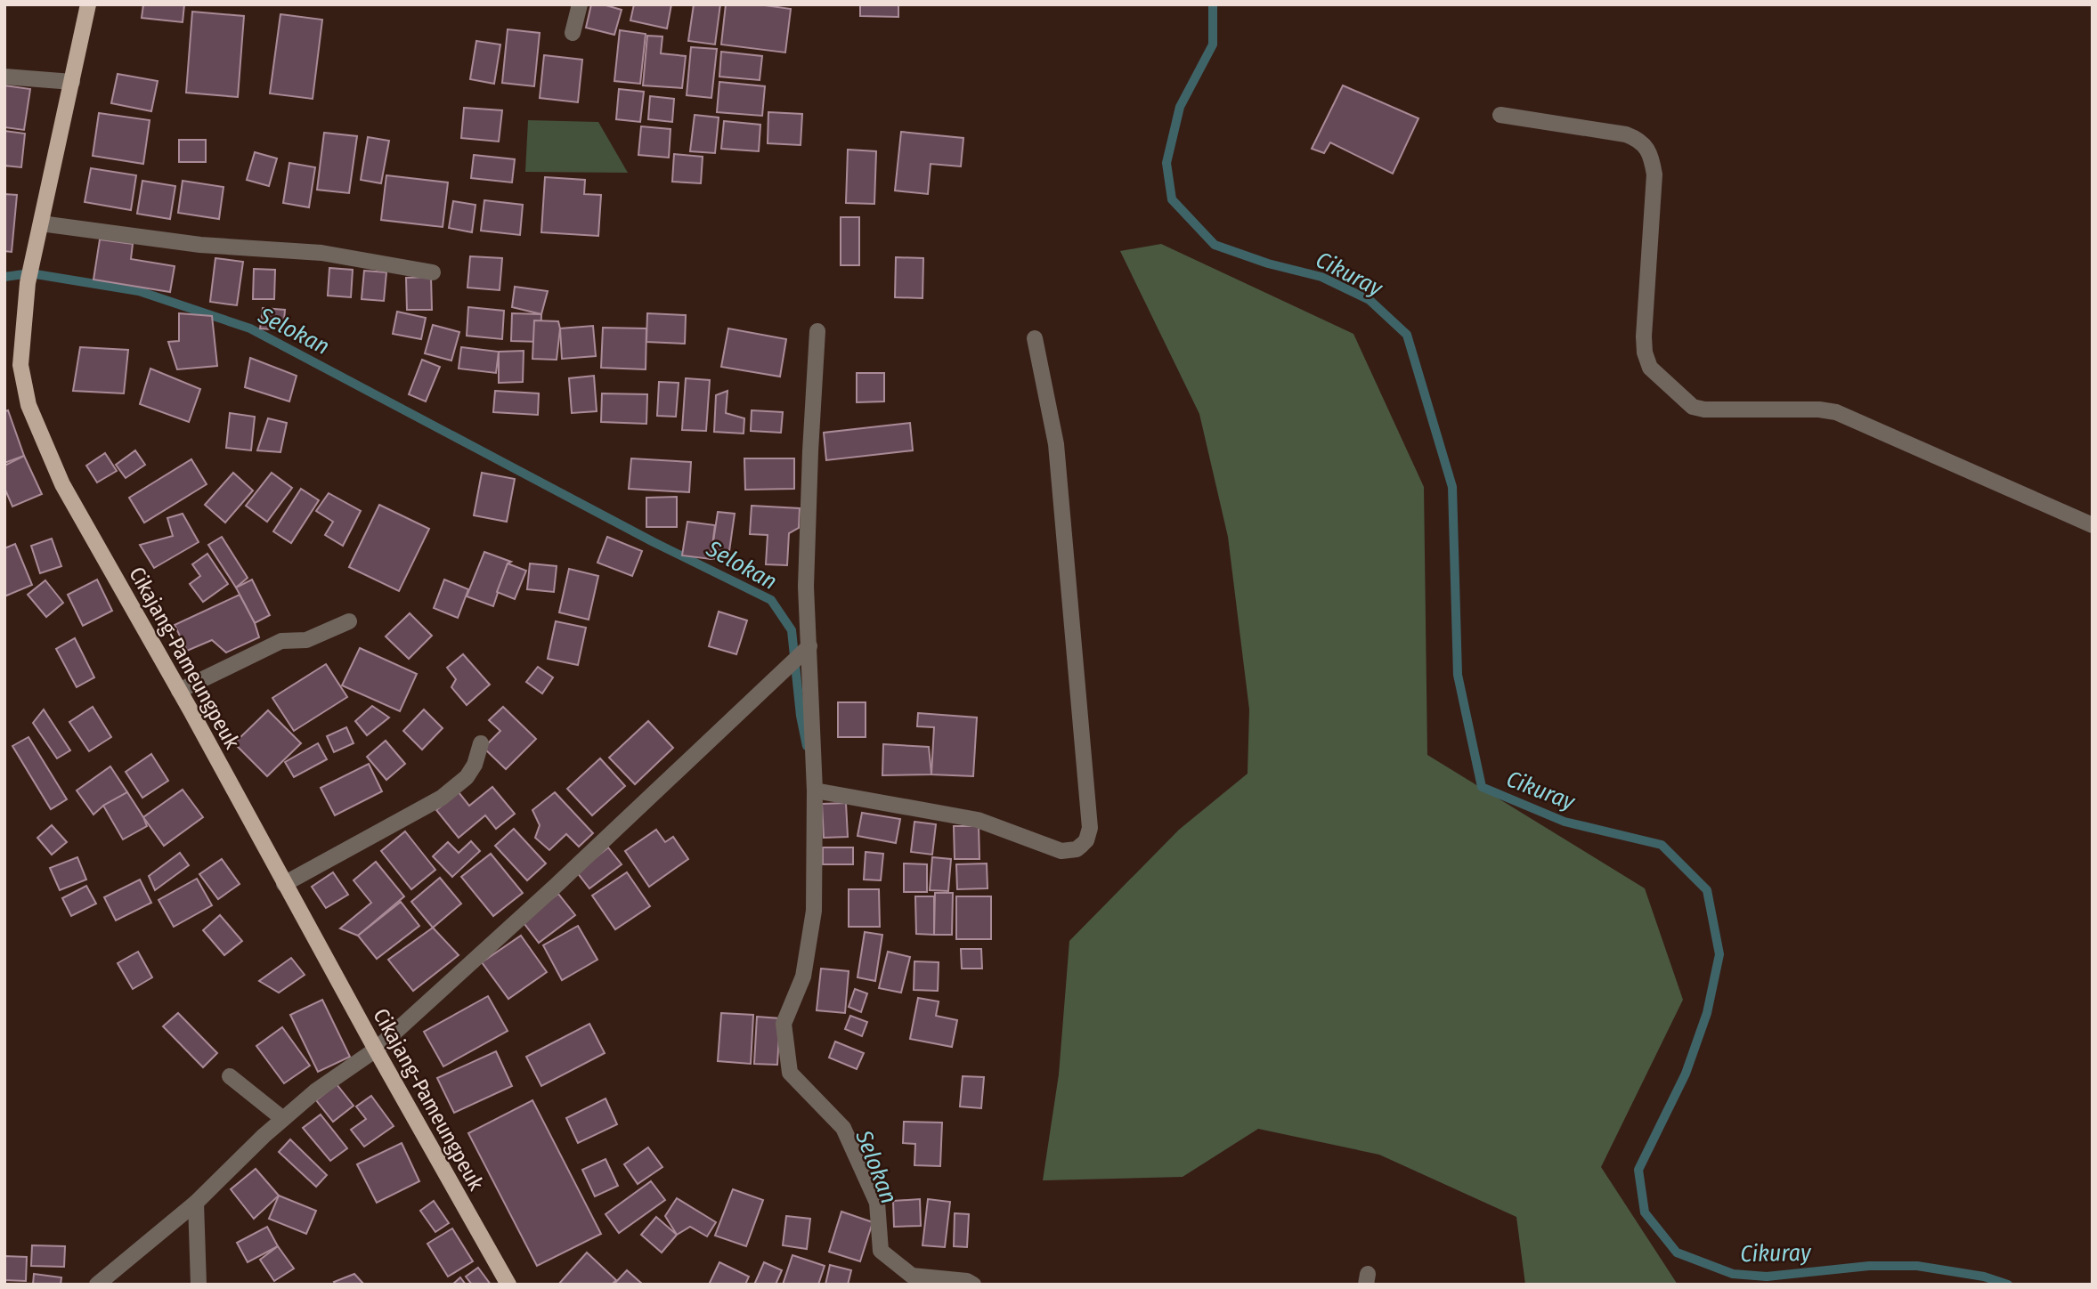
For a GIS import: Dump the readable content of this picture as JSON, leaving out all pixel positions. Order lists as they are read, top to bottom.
{
  "streets": {
    "main road": ["Cikajang-Pameungpeuk"]
  },
  "water": ["Cikuray", "Selokan"]
}
